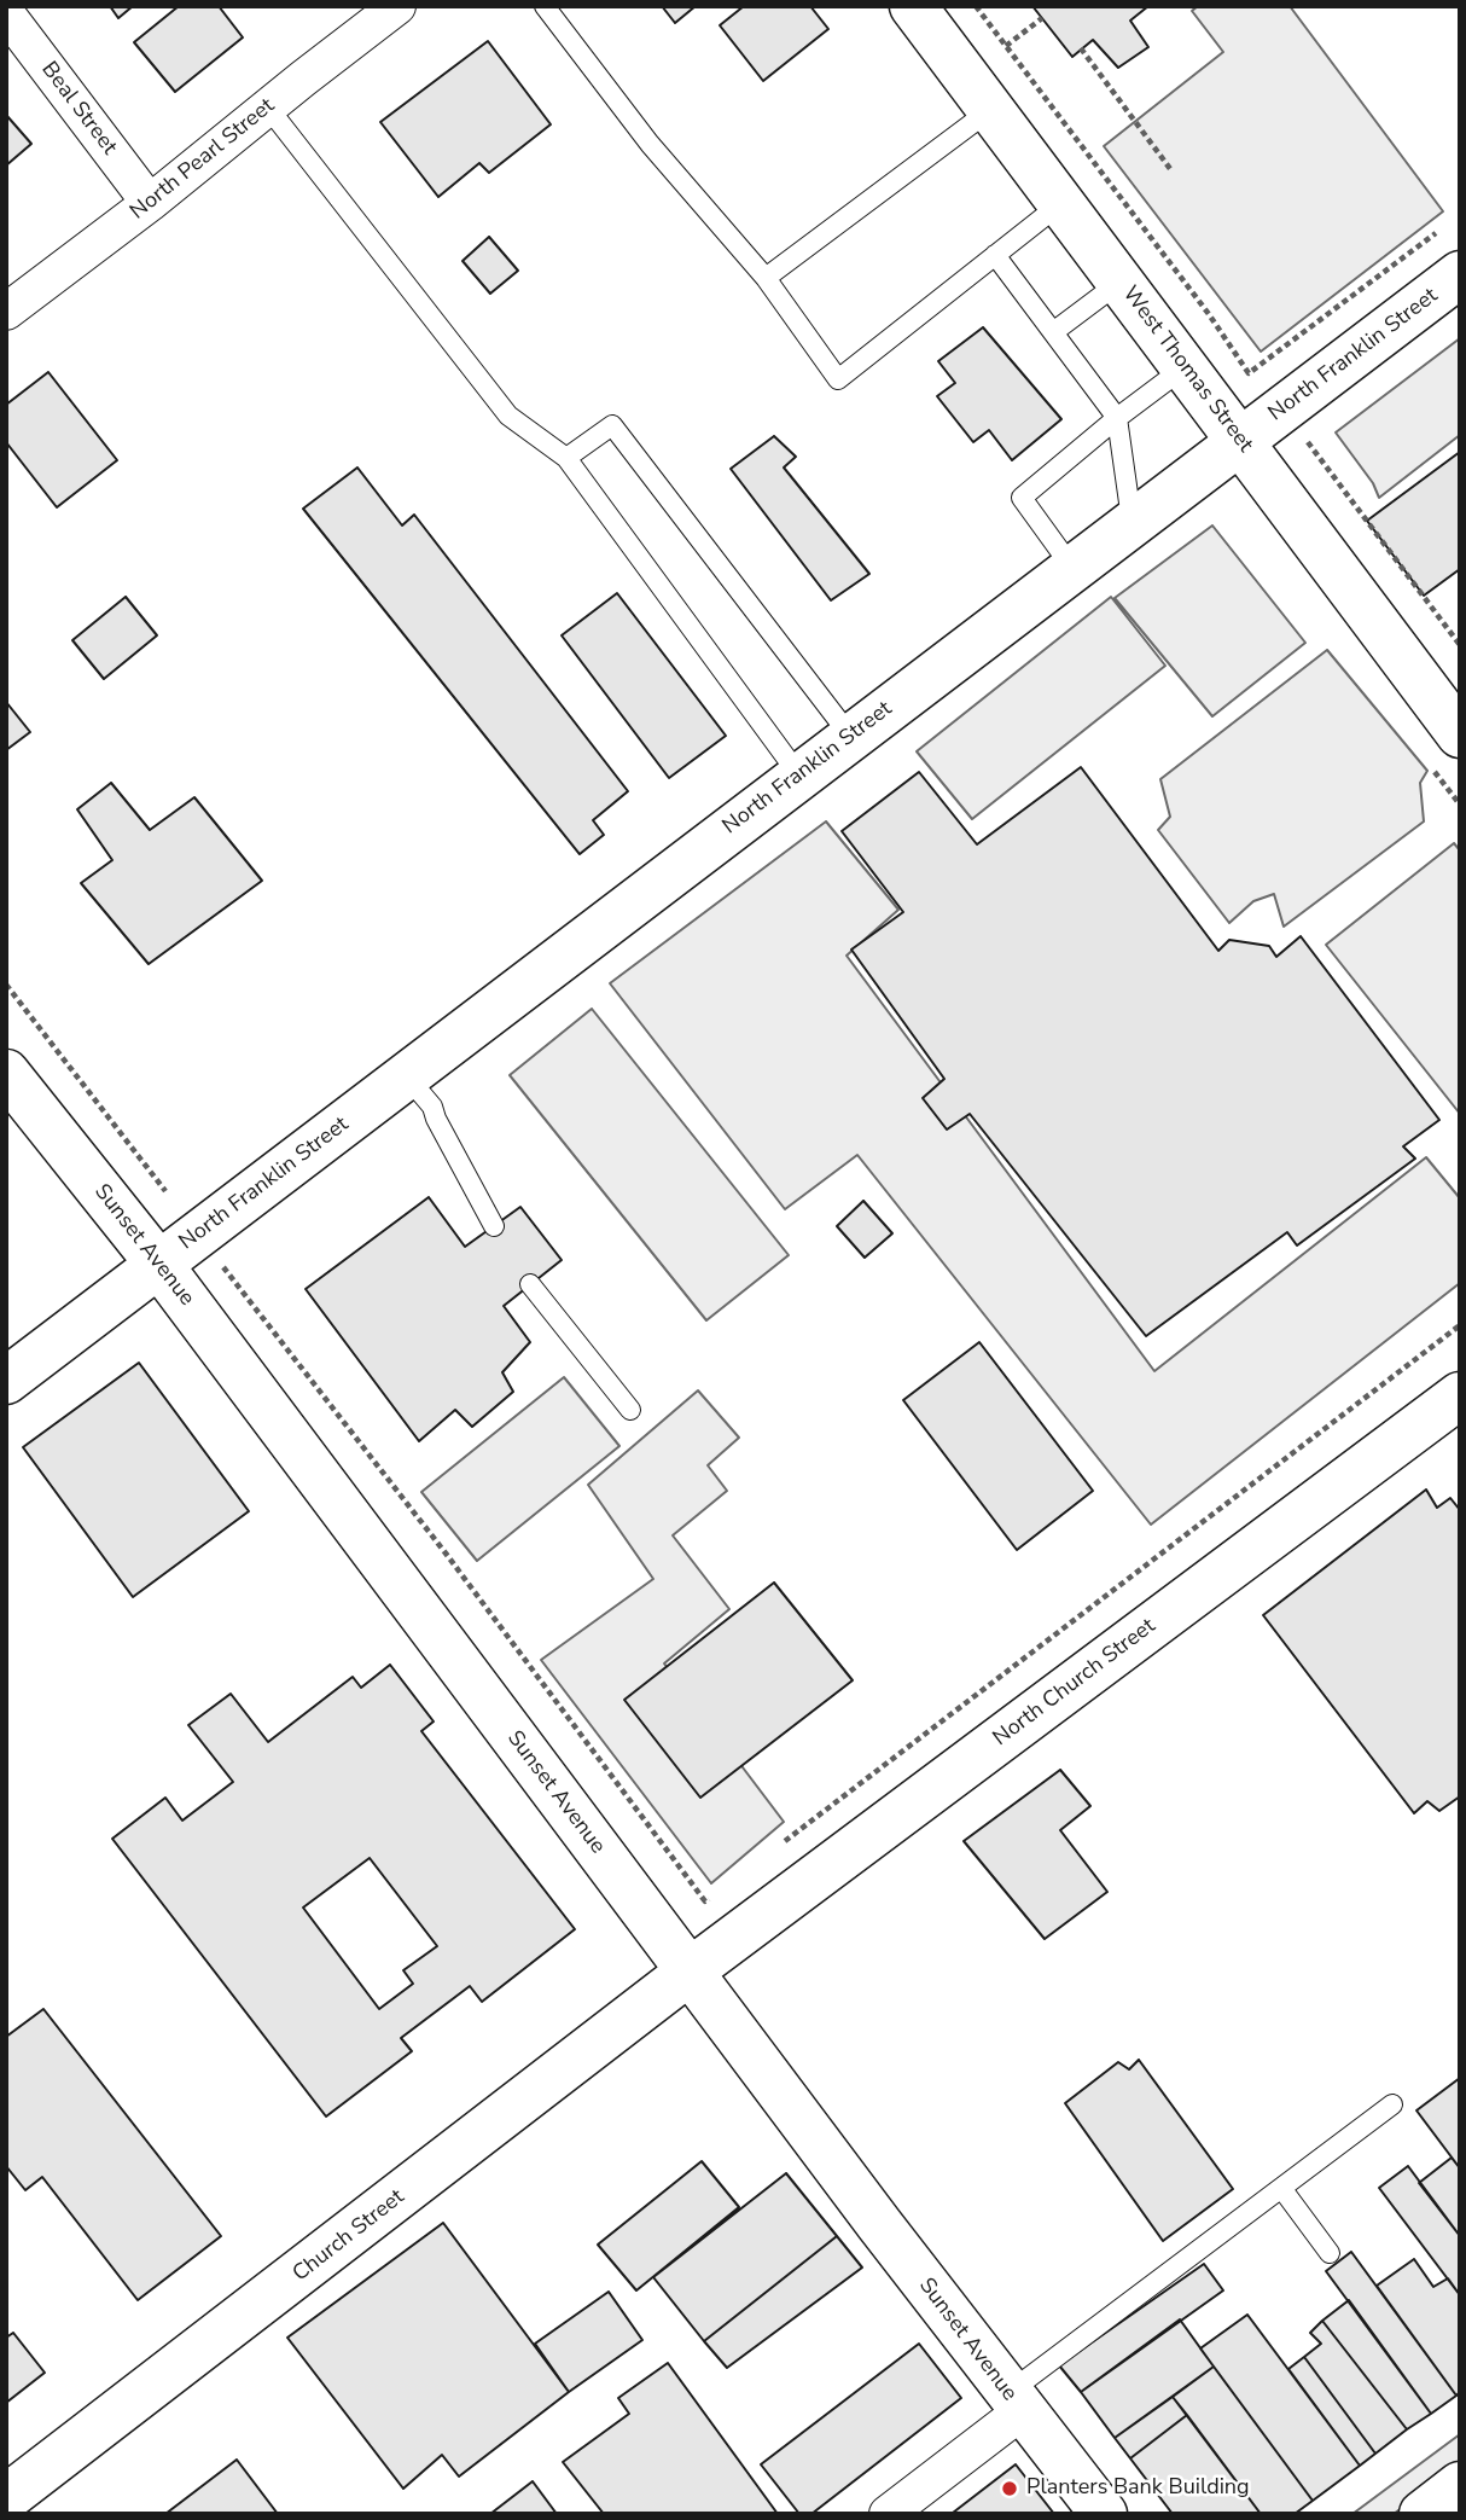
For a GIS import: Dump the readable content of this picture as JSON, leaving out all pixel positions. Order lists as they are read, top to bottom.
{
  "streets": {
    "main road": [
      "North Franklin Street",
      "West Thomas Street",
      "Sunset Avenue",
      "North Church Street",
      "Church Street"
    ],
    "street": ["Beal Street", "North Pearl Street"]
  },
  "crossings": [
    ["Beal Street", "North Pearl Street"],
    ["North Franklin Street", "West Thomas Street"],
    ["North Franklin Street", "Sunset Avenue"],
    ["Sunset Avenue", "North Church Street"],
    ["Sunset Avenue", "Church Street"],
    ["North Church Street", "Church Street"]
  ],
  "places": ["Planters Bank Building"]
}
